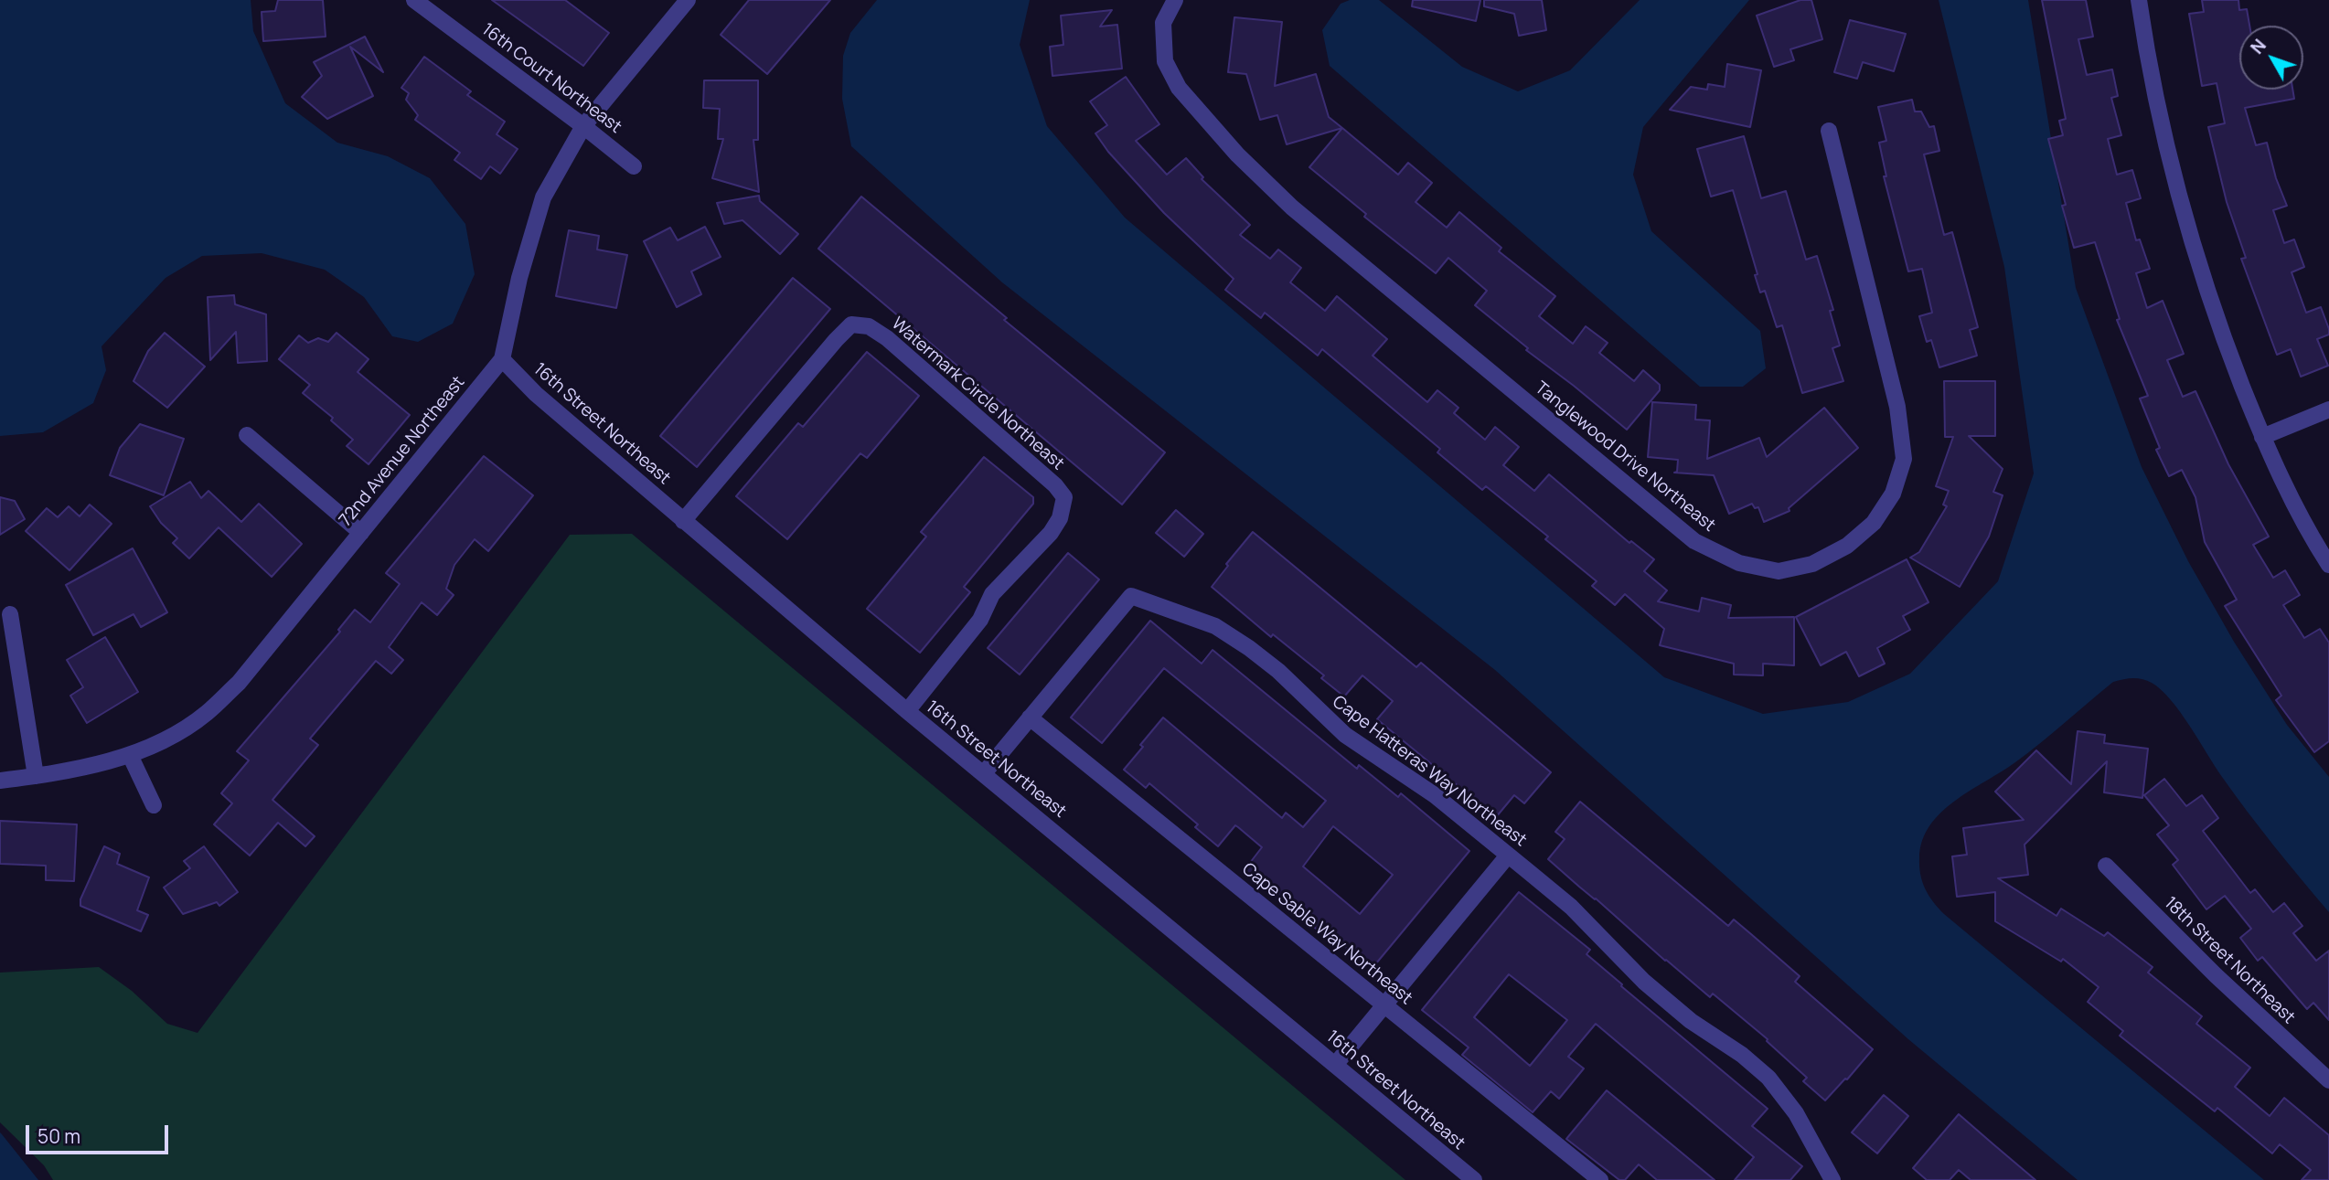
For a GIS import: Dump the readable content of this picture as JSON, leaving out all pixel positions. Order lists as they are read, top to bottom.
{
  "streets": {
    "street": [
      "16th Court Northeast",
      "Watermark Circle Northeast",
      "16th Street Northeast",
      "72nd Avenue Northeast",
      "Tanglewood Drive Northeast",
      "Cape Hatteras Way Northeast",
      "Cape Sable Way Northeast",
      "18th Street Northeast"
    ]
  },
  "crossings": [
    ["16th Court Northeast", "72nd Avenue Northeast"],
    ["Watermark Circle Northeast", "16th Street Northeast"],
    ["16th Street Northeast", "72nd Avenue Northeast"],
    ["Cape Hatteras Way Northeast", "Cape Sable Way Northeast"]
  ],
  "scale_bar": "50 m",
  "north": "top left"
}
